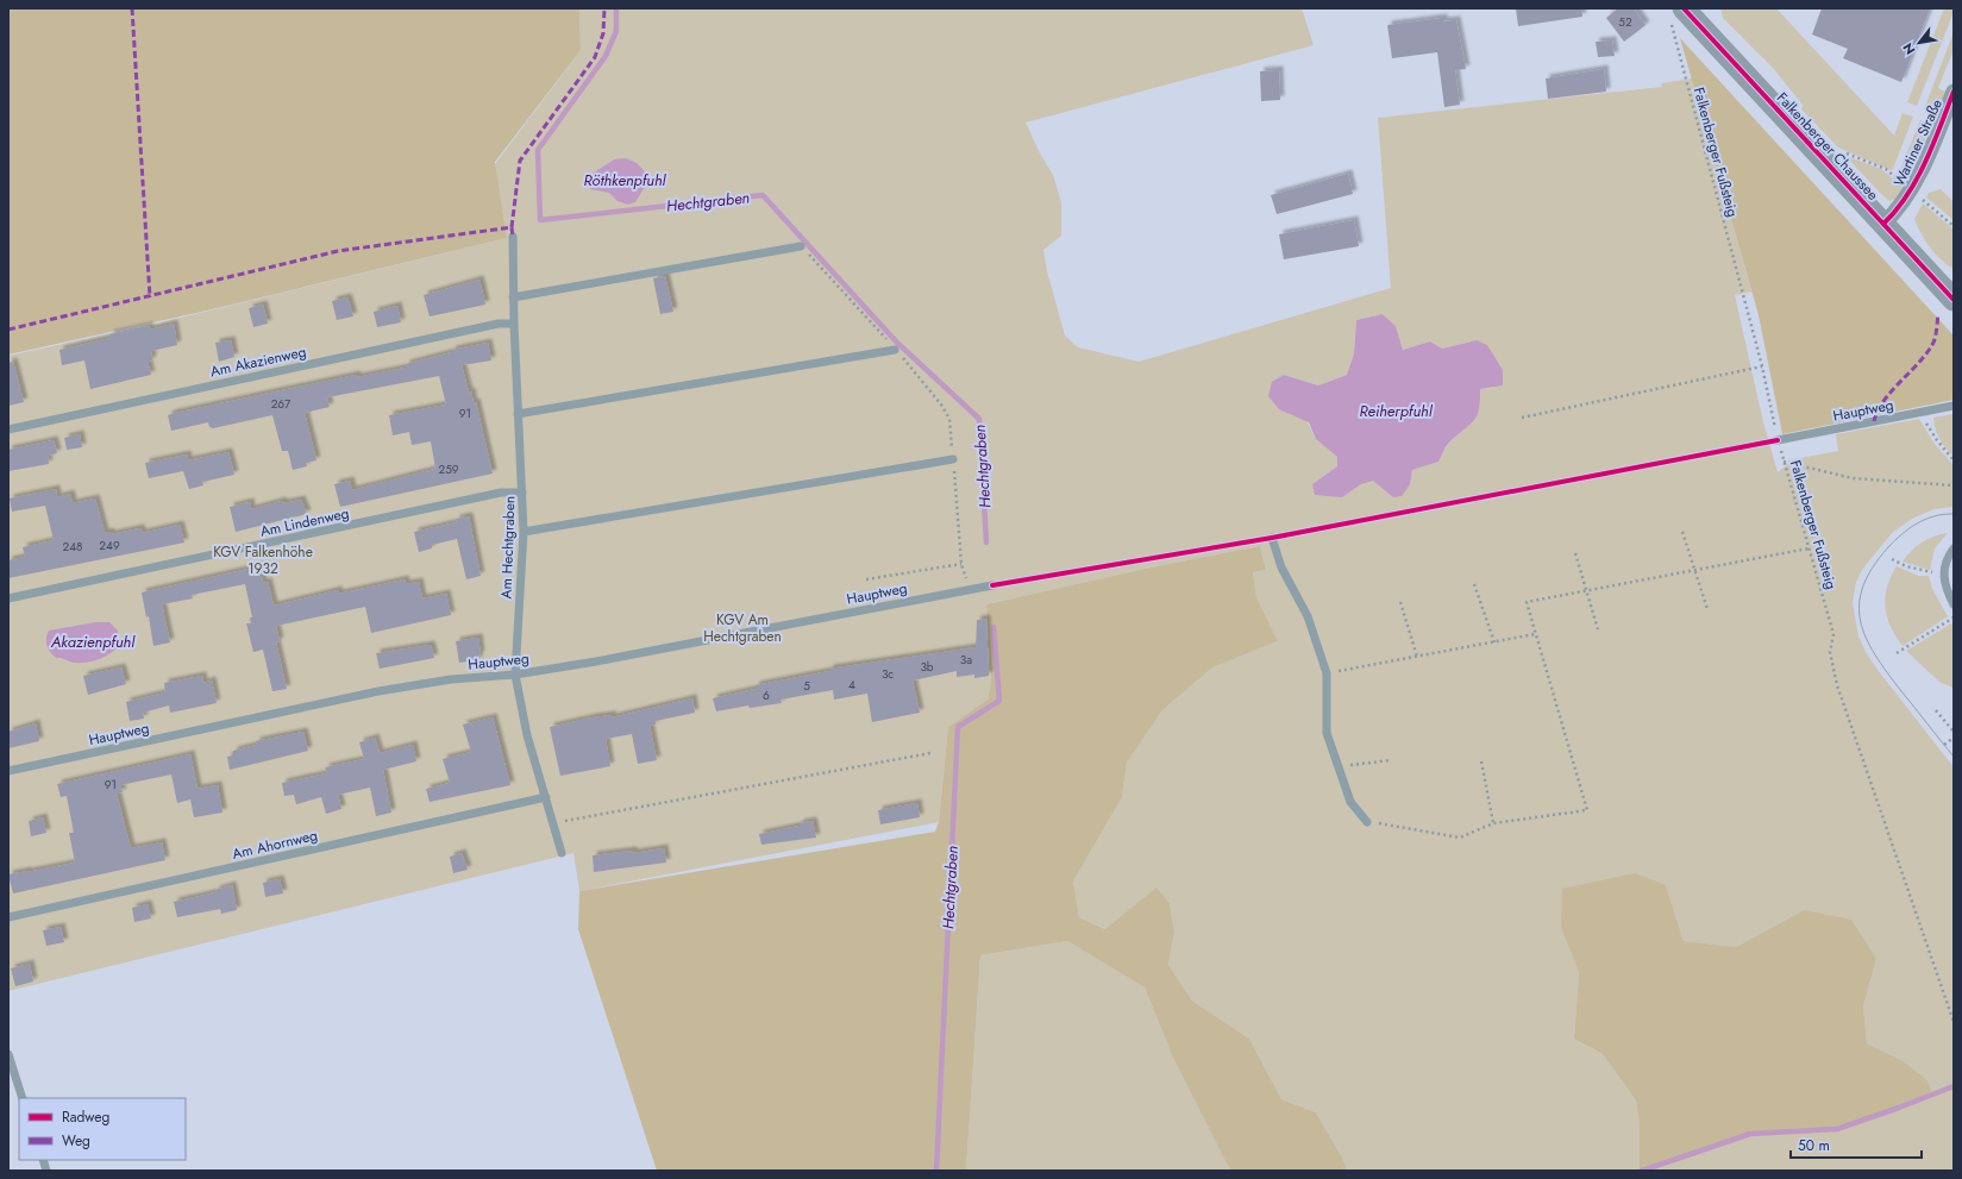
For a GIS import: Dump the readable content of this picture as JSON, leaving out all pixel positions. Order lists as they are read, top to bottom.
{
  "streets": {
    "main road": ["Falkenberger Chaussee"],
    "street": ["Wartiner Straße"],
    "lane": [
      "Am Akazienweg",
      "Hauptweg",
      "Am Lindenweg",
      "Am Hechtgraben",
      "Am Ahornweg"
    ],
    "path": ["Falkenberger Fußsteig"]
  },
  "crossings": [
    ["Wartiner Straße", "Falkenberger Chaussee"],
    ["Falkenberger Chaussee", "Falkenberger Fußsteig"],
    ["Falkenberger Fußsteig", "Hauptweg"],
    ["Am Akazienweg", "Am Hechtgraben"],
    ["Hauptweg", "Am Hechtgraben"],
    ["Am Lindenweg", "Am Hechtgraben"],
    ["Am Hechtgraben", "Am Ahornweg"]
  ],
  "water": [
    "Röthkenpfuhl",
    "Hechtgraben",
    "Reiherpfuhl",
    "Akazienpfuhl"
  ],
  "parks": ["KGV Falkenhöhe 1932", "KGV Am Hechtgraben"],
  "house_numbers": [
    "52",
    "267",
    "91",
    "259",
    "249",
    "248",
    "3a",
    "3b",
    "3c",
    "4",
    "5",
    "6",
    "91"
  ],
  "legend": ["Radweg", "Weg"],
  "scale_bar": "50 m",
  "north": "bottom left"
}
